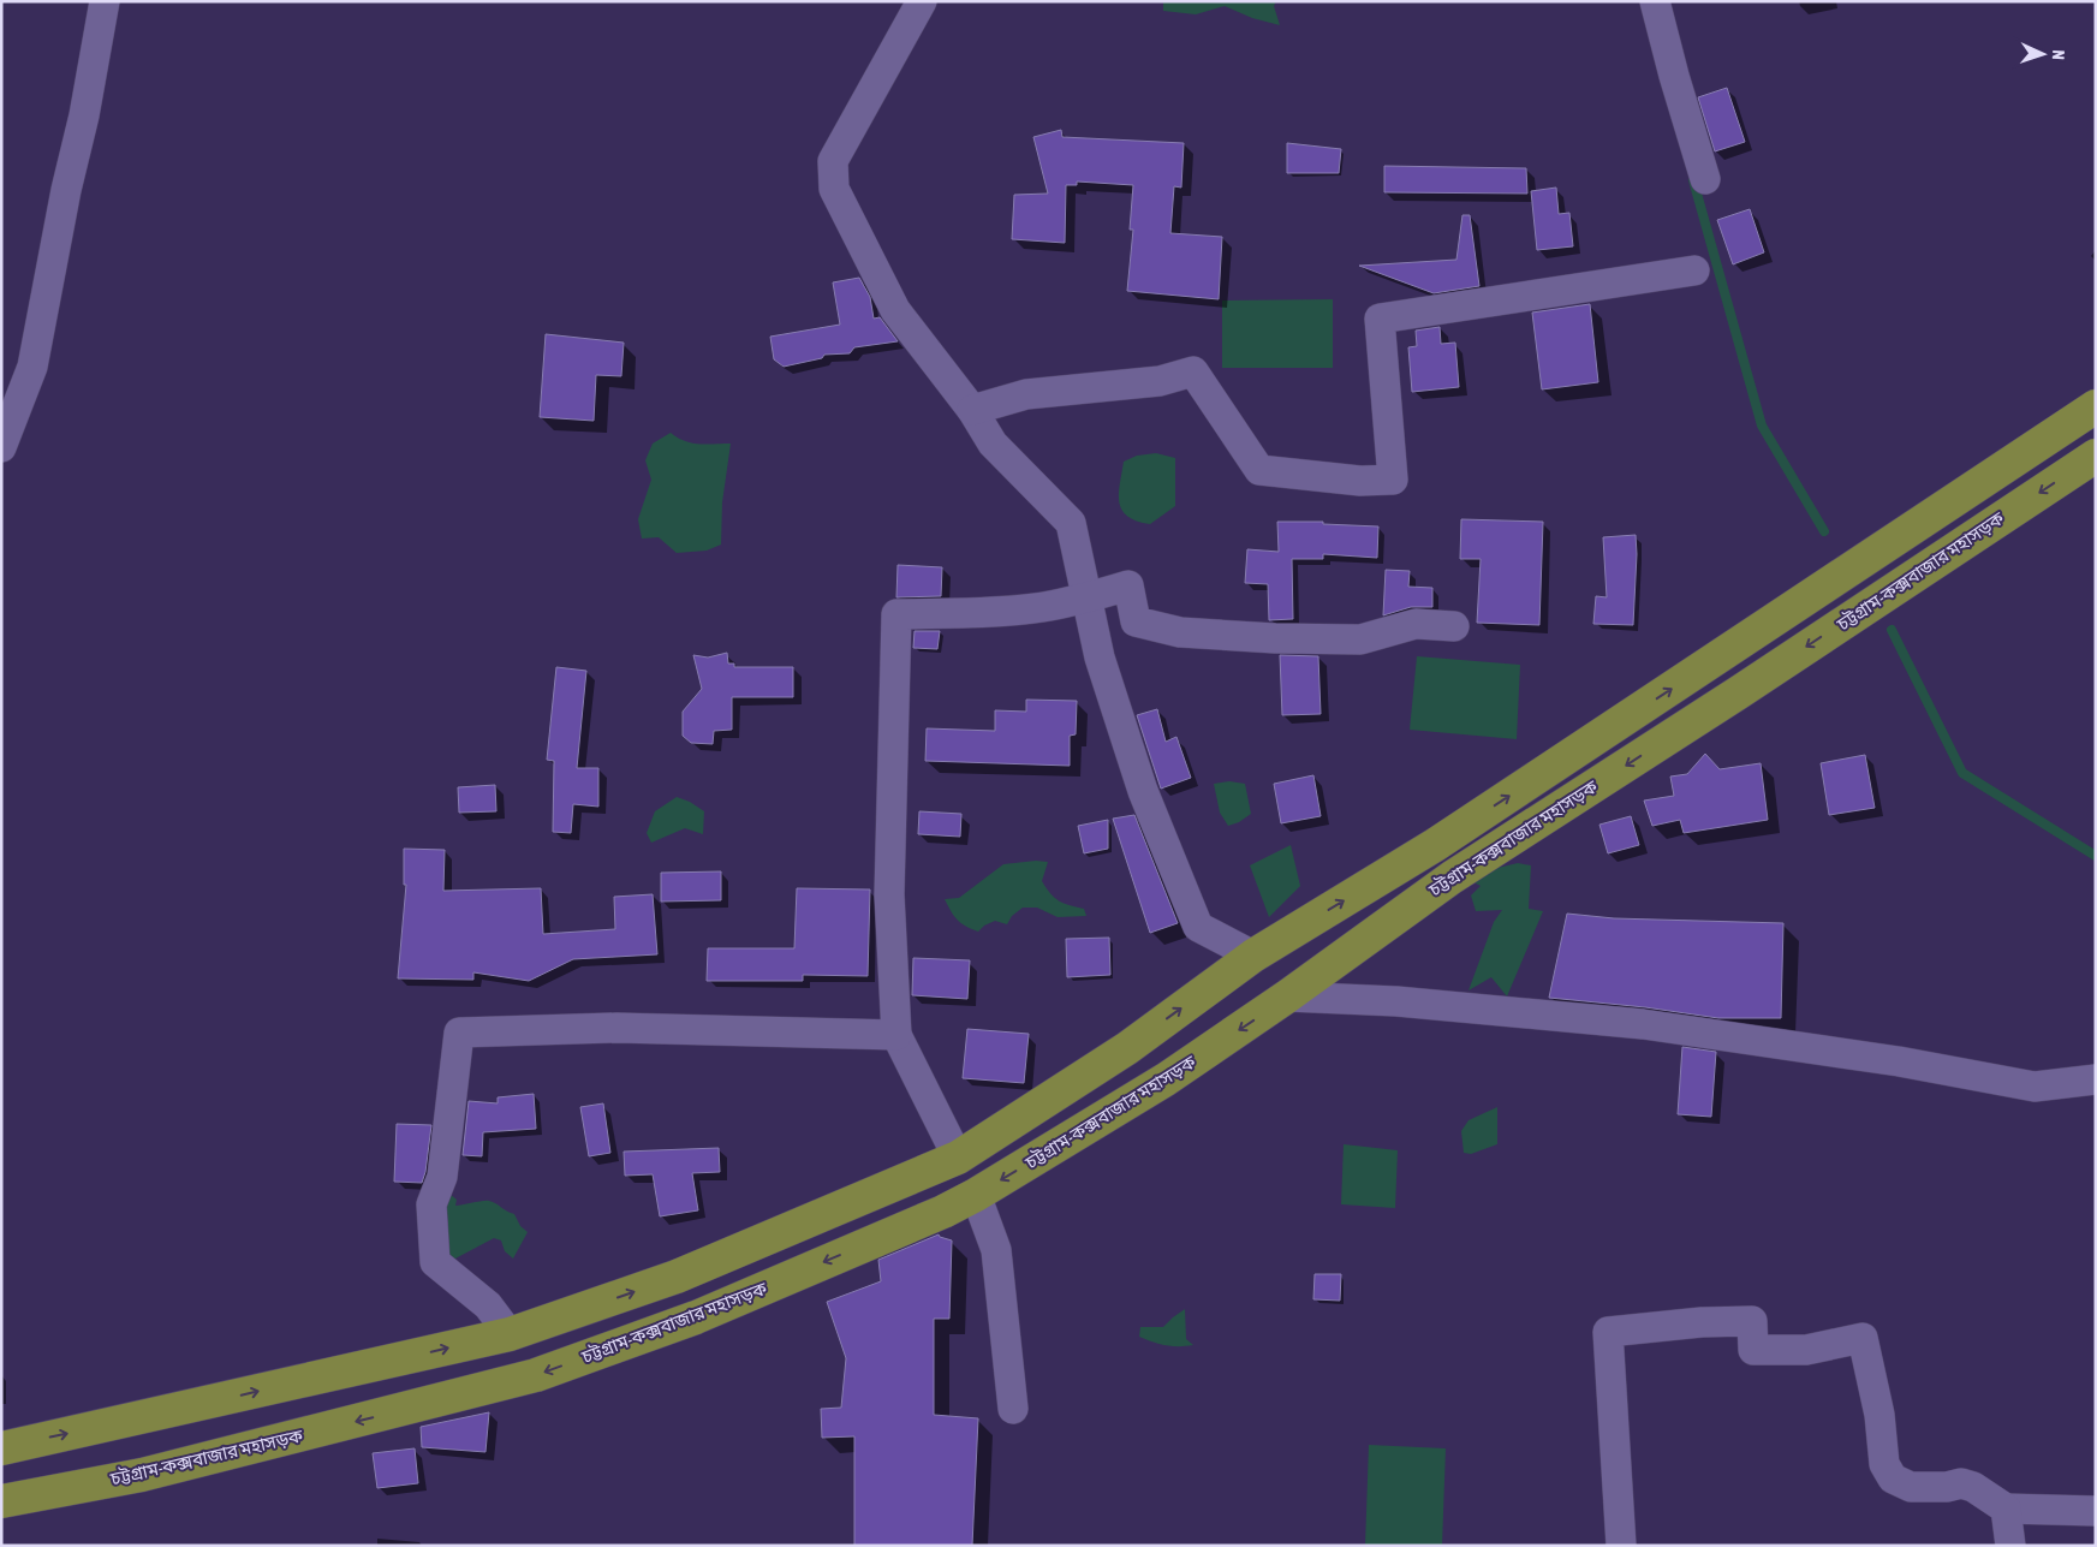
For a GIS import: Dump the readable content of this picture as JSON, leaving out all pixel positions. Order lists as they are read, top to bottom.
{
  "streets": {
    "highway": ["চট্টগ্রাম-কক্সবাজার মহাসড়ক"]
  },
  "north": "right"
}
